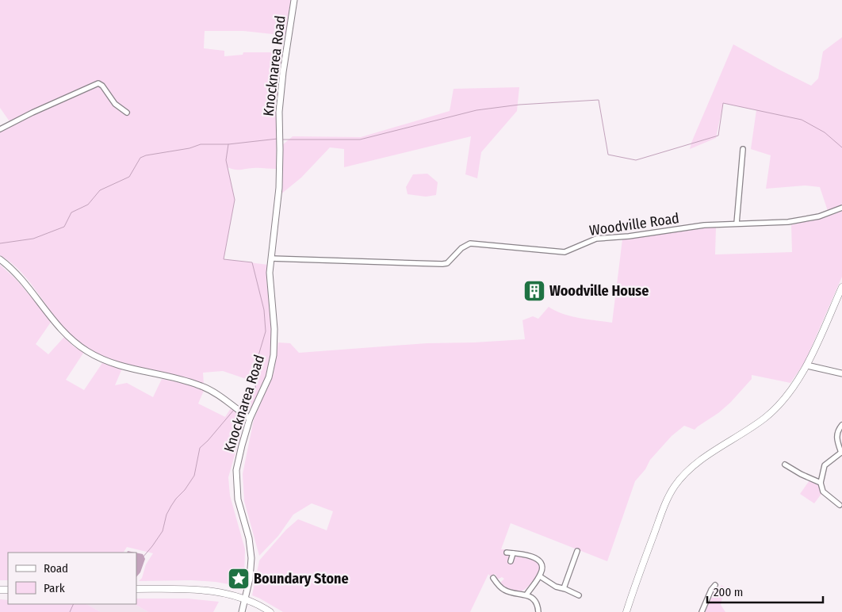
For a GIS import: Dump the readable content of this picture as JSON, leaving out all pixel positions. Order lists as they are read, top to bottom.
{
  "streets": {
    "street": ["Knocknarea Road", "Woodville Road"]
  },
  "crossings": [
    ["Knocknarea Road", "Woodville Road"]
  ],
  "places": {
    "building": ["Woodville House"],
    "place": ["Boundary Stone"]
  },
  "legend": ["Road", "Park"],
  "scale_bar": "200 m"
}
